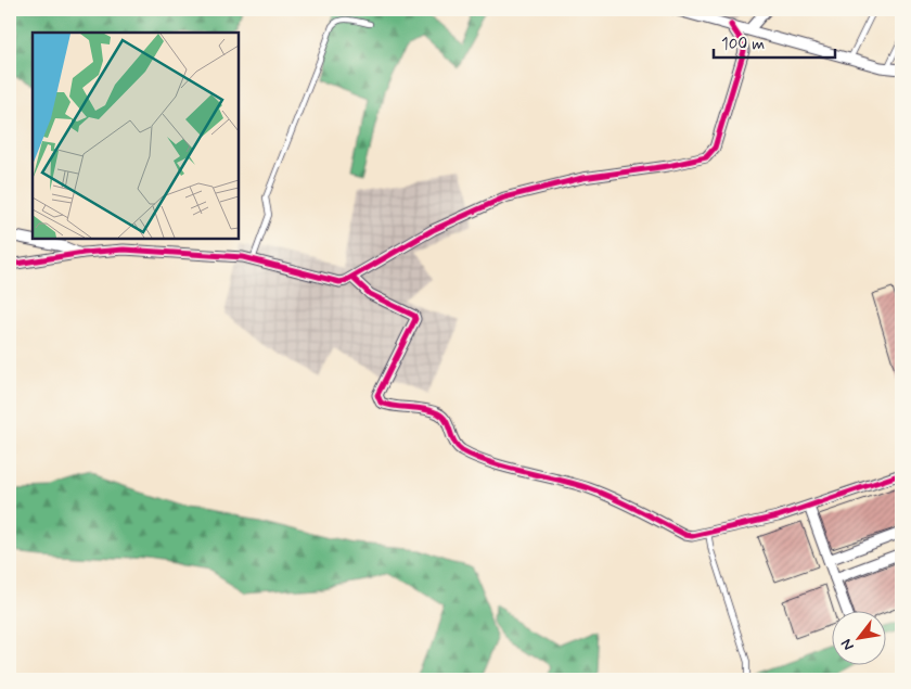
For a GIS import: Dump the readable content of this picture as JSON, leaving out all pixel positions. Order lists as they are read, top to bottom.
{
  "scale_bar": "100 m",
  "north": "bottom left"
}
